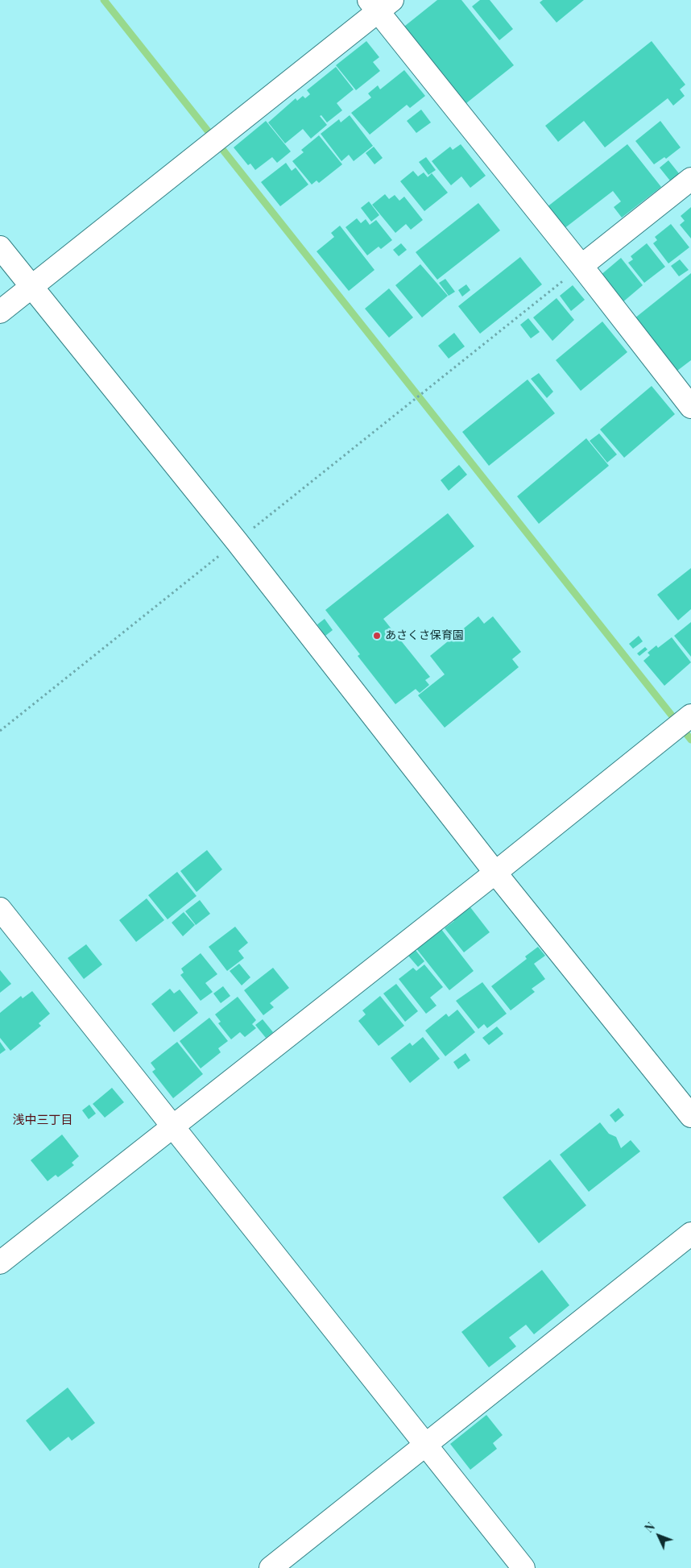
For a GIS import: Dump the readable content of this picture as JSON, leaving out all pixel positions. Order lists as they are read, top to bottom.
{
  "districts": ["浅中三丁目"],
  "places": ["あさくさ保育園"],
  "north": "top left"
}
